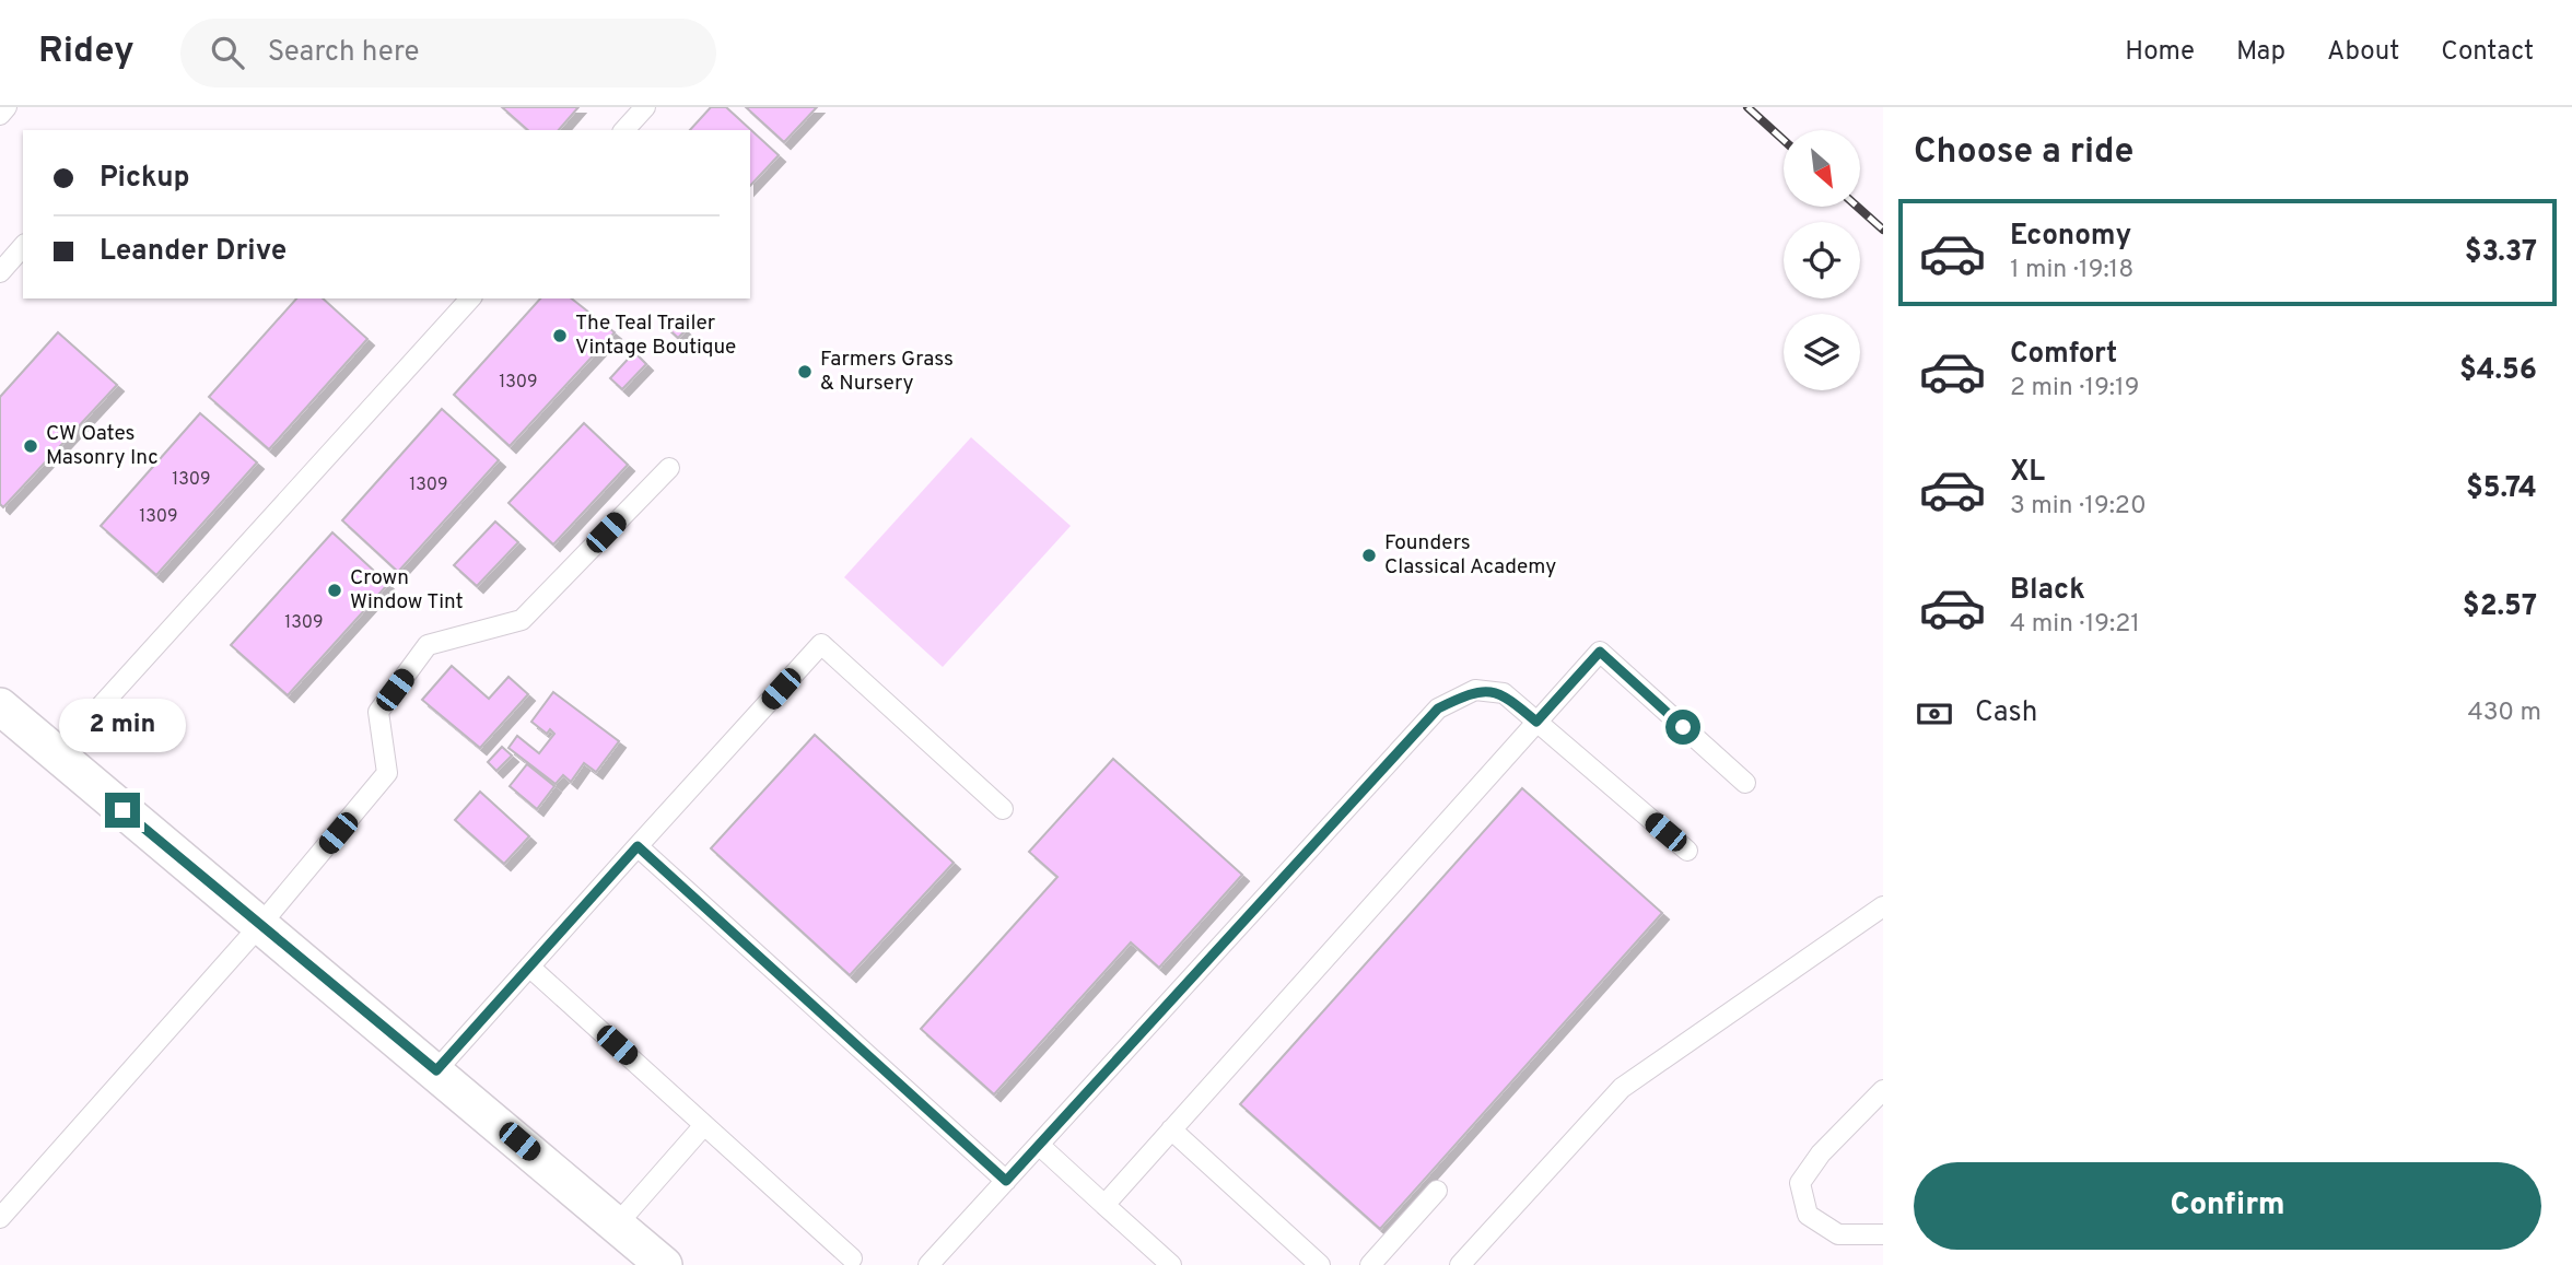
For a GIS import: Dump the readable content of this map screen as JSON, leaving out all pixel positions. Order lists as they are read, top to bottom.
{
  "places": [
    "The Teal Trailer Vintage Boutique",
    "Farmers Grass & Nursery",
    "CW Oates Masonry Inc",
    "Founders Classical Academy",
    "Crown Window Tint"
  ],
  "house_numbers": [
    "1309",
    "1309",
    "1309",
    "1309",
    "1309"
  ],
  "north": "bottom right",
  "page": {
    "header": "Ridey",
    "search": "Search here",
    "nav": [
      "Home",
      "Map",
      "About",
      "Contact"
    ],
    "heading": "Choose a ride",
    "banner": ["Pickup", "Leander Drive"],
    "list": [
      {
        "name": "Economy",
        "note": "1 min · 19:18",
        "value": "$3.37"
      },
      {
        "name": "Comfort",
        "note": "2 min · 19:19",
        "value": "$4.56"
      },
      {
        "name": "XL",
        "note": "3 min · 19:20",
        "value": "$5.74"
      },
      {
        "name": "Black",
        "note": "4 min · 19:21",
        "value": "$2.57"
      }
    ],
    "pay": ["Cash", "430 m"],
    "bubble": "2 min",
    "buttons": "Confirm"
  }
}
